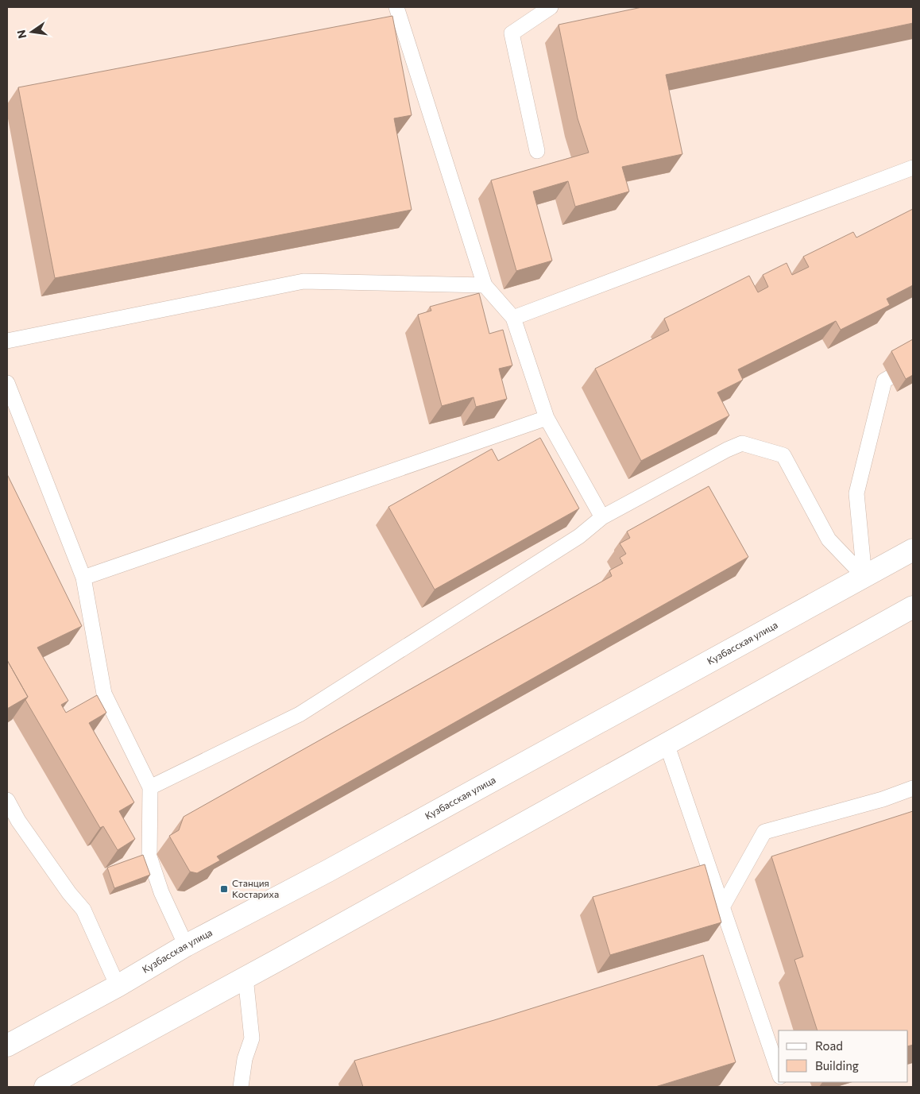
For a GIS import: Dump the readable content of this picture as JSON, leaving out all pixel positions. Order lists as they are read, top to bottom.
{
  "streets": {
    "main road": ["Кузбасская улица"]
  },
  "places": {
    "transit": ["Станция Костариха"]
  },
  "legend": ["Road", "Building"],
  "north": "left"
}
